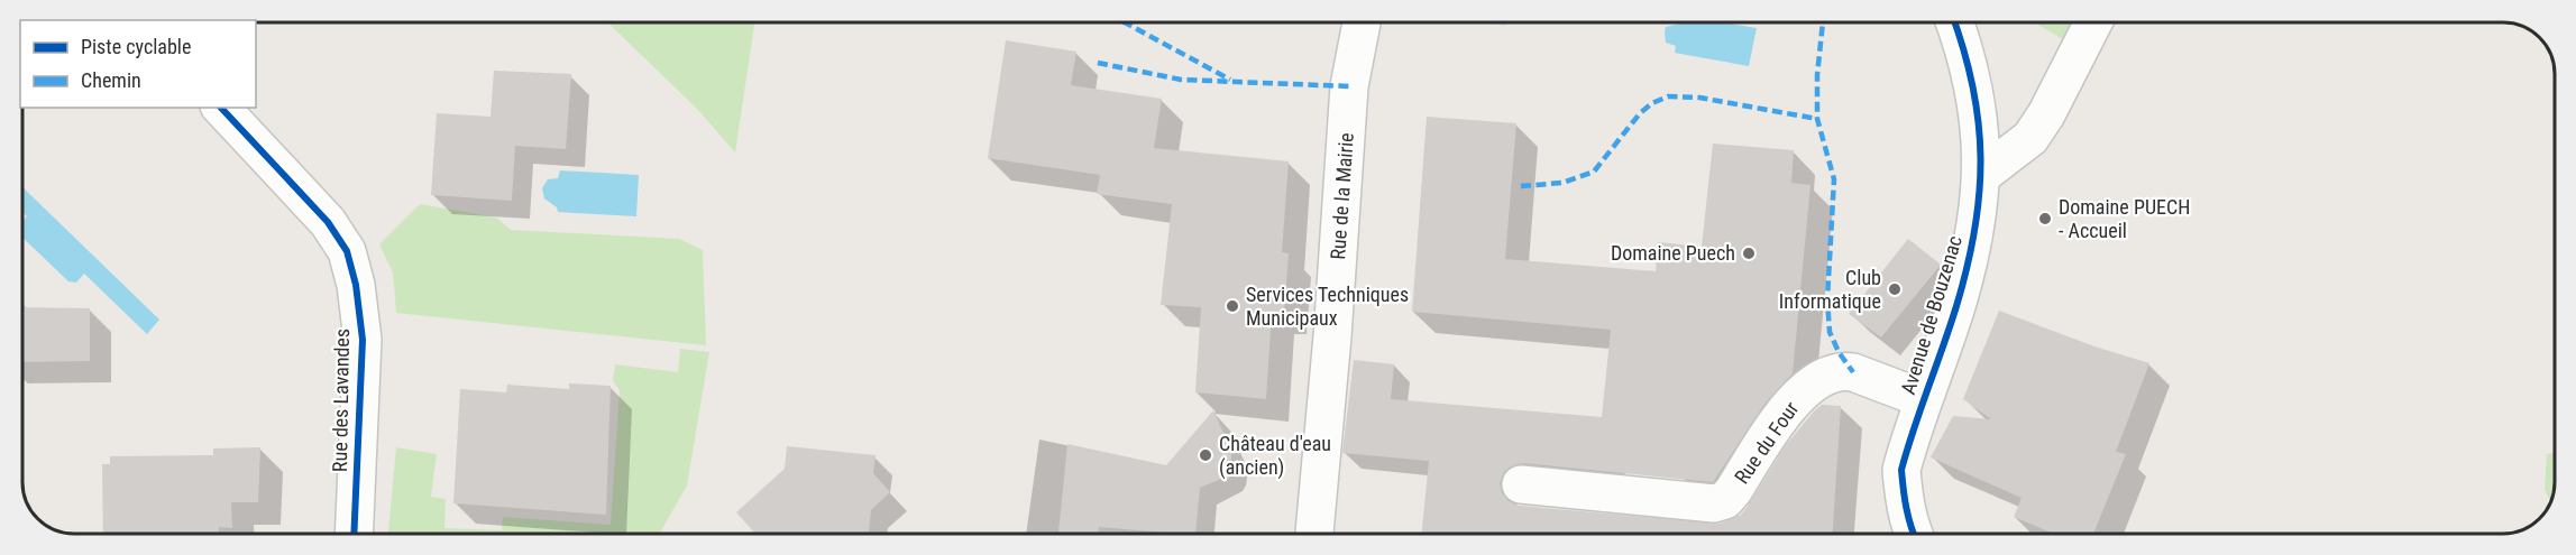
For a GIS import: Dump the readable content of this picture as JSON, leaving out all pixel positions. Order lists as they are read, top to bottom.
{
  "streets": {
    "street": [
      "Rue de la Mairie",
      "Avenue de Bouzenac",
      "Rue des Lavandes",
      "Rue du Four"
    ]
  },
  "crossings": [
    ["Avenue de Bouzenac", "Rue du Four"]
  ],
  "places": [
    "Domaine PUECH - Accueil",
    "Domaine Puech",
    "Club Informatique",
    "Services Techniques Municipaux",
    "Château d'eau (ancien)"
  ],
  "legend": ["Piste cyclable", "Chemin"]
}
